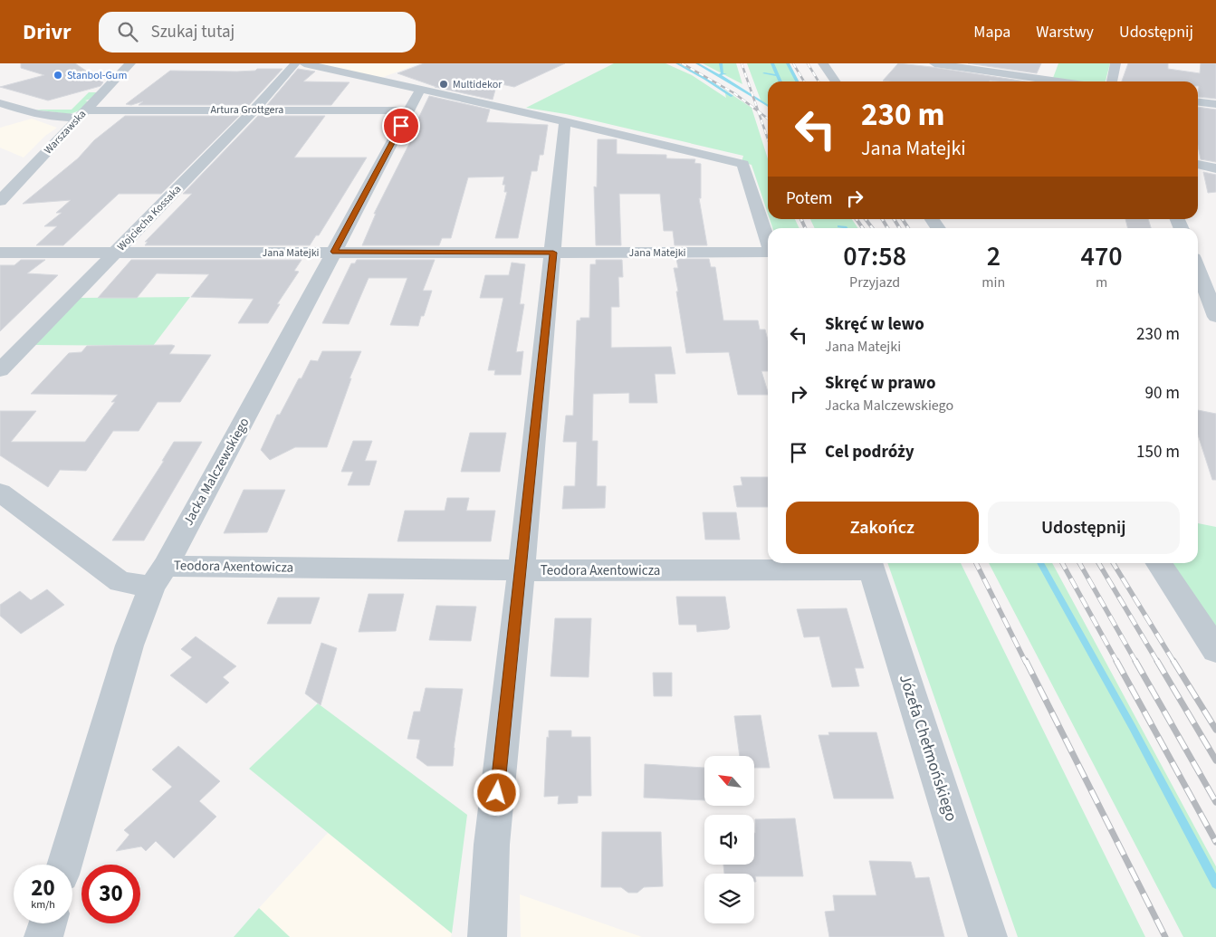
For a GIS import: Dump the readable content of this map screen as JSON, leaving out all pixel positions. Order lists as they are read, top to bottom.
{
  "streets": {
    "street": [
      "Artura Grottgera",
      "Warszawska",
      "Wojciecha Kossaka",
      "Jana Matejki",
      "Jacka Malczewskiego",
      "Teodora Axentowicza",
      "Józefa Chełmońskiego"
    ]
  },
  "crossings": [
    ["Artura Grottgera", "Warszawska"],
    ["Artura Grottgera", "Wojciecha Kossaka"],
    ["Artura Grottgera", "Jacka Malczewskiego"],
    ["Wojciecha Kossaka", "Jana Matejki"],
    ["Jana Matejki", "Jacka Malczewskiego"],
    ["Jacka Malczewskiego", "Teodora Axentowicza"],
    ["Teodora Axentowicza", "Józefa Chełmońskiego"]
  ],
  "places": ["Stanbol-Gum", "Multidekor"],
  "north": "top left",
  "page": {
    "header": "Drivr",
    "search": "Szukaj tutaj",
    "nav": ["Mapa", "Warstwy", "Udostępnij"],
    "turn": ["230 m", "Jana Matejki"],
    "then": "Potem",
    "eta": [
      "07:58",
      "Przyjazd",
      "2",
      "min",
      "470",
      "m"
    ],
    "list": [
      {
        "name": "Skręć w lewo",
        "note": "Jana Matejki",
        "value": "230 m"
      },
      {
        "name": "Skręć w prawo",
        "note": "Jacka Malczewskiego",
        "value": "90 m"
      },
      {
        "name": "Cel podróży",
        "value": "150 m"
      }
    ],
    "buttons": ["Zakończ", "Udostępnij"],
    "speed": "20 km/h",
    "limit": "30"
  }
}
